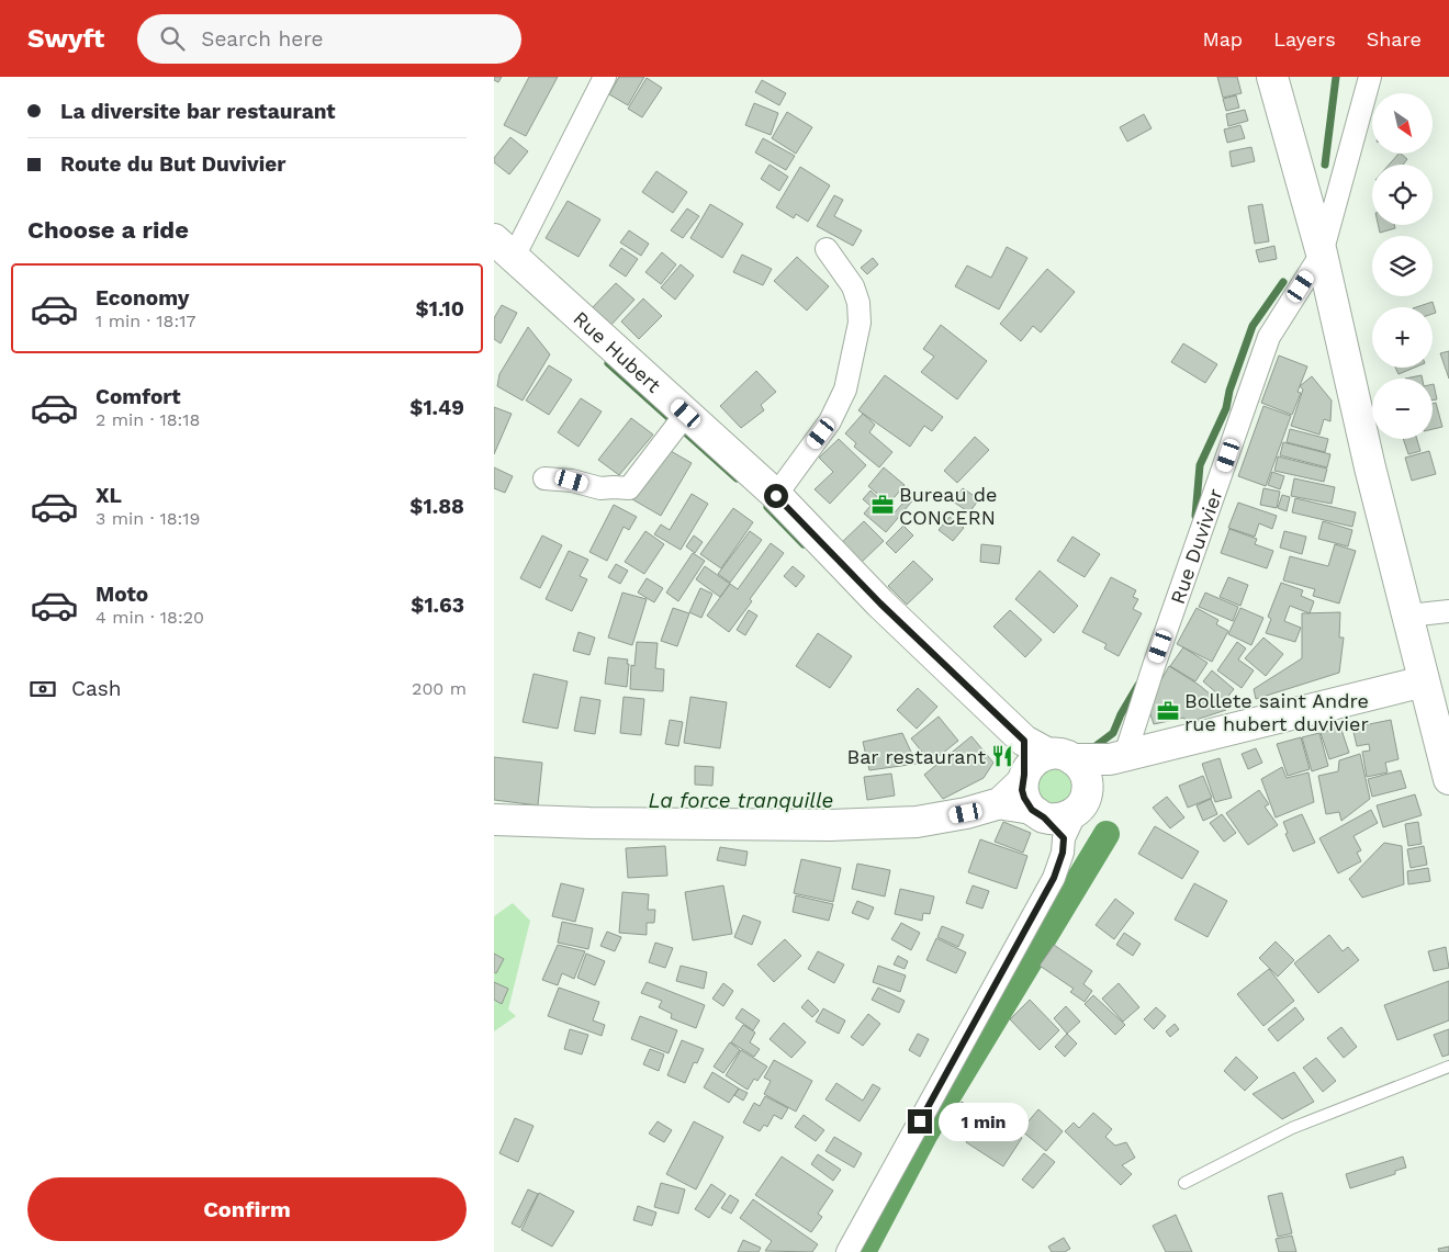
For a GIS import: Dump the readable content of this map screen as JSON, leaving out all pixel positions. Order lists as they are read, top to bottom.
{
  "streets": {
    "street": ["Rue Hubert", "Rue Duvivier"]
  },
  "water": ["La force tranquille"],
  "places": {
    "office": ["Bureau de CONCERN", "Bollete saint Andre rue hubert duvivier"],
    "restaurant": ["Bar restaurant"]
  },
  "north": "bottom right",
  "page": {
    "header": "Swyft",
    "search": "Search here",
    "nav": ["Map", "Layers", "Share"],
    "banner": ["La diversite bar restaurant", "Route du But Duvivier"],
    "map_buttons": ["+", "−"],
    "heading": "Choose a ride",
    "list": [
      {
        "name": "Economy",
        "note": "1 min · 18:17",
        "value": "$1.10"
      },
      {
        "name": "Comfort",
        "note": "2 min · 18:18",
        "value": "$1.49"
      },
      {
        "name": "XL",
        "note": "3 min · 18:19",
        "value": "$1.88"
      },
      {
        "name": "Moto",
        "note": "4 min · 18:20",
        "value": "$1.63"
      }
    ],
    "pay": ["Cash", "200 m"],
    "bubble": "1 min",
    "buttons": "Confirm"
  }
}
